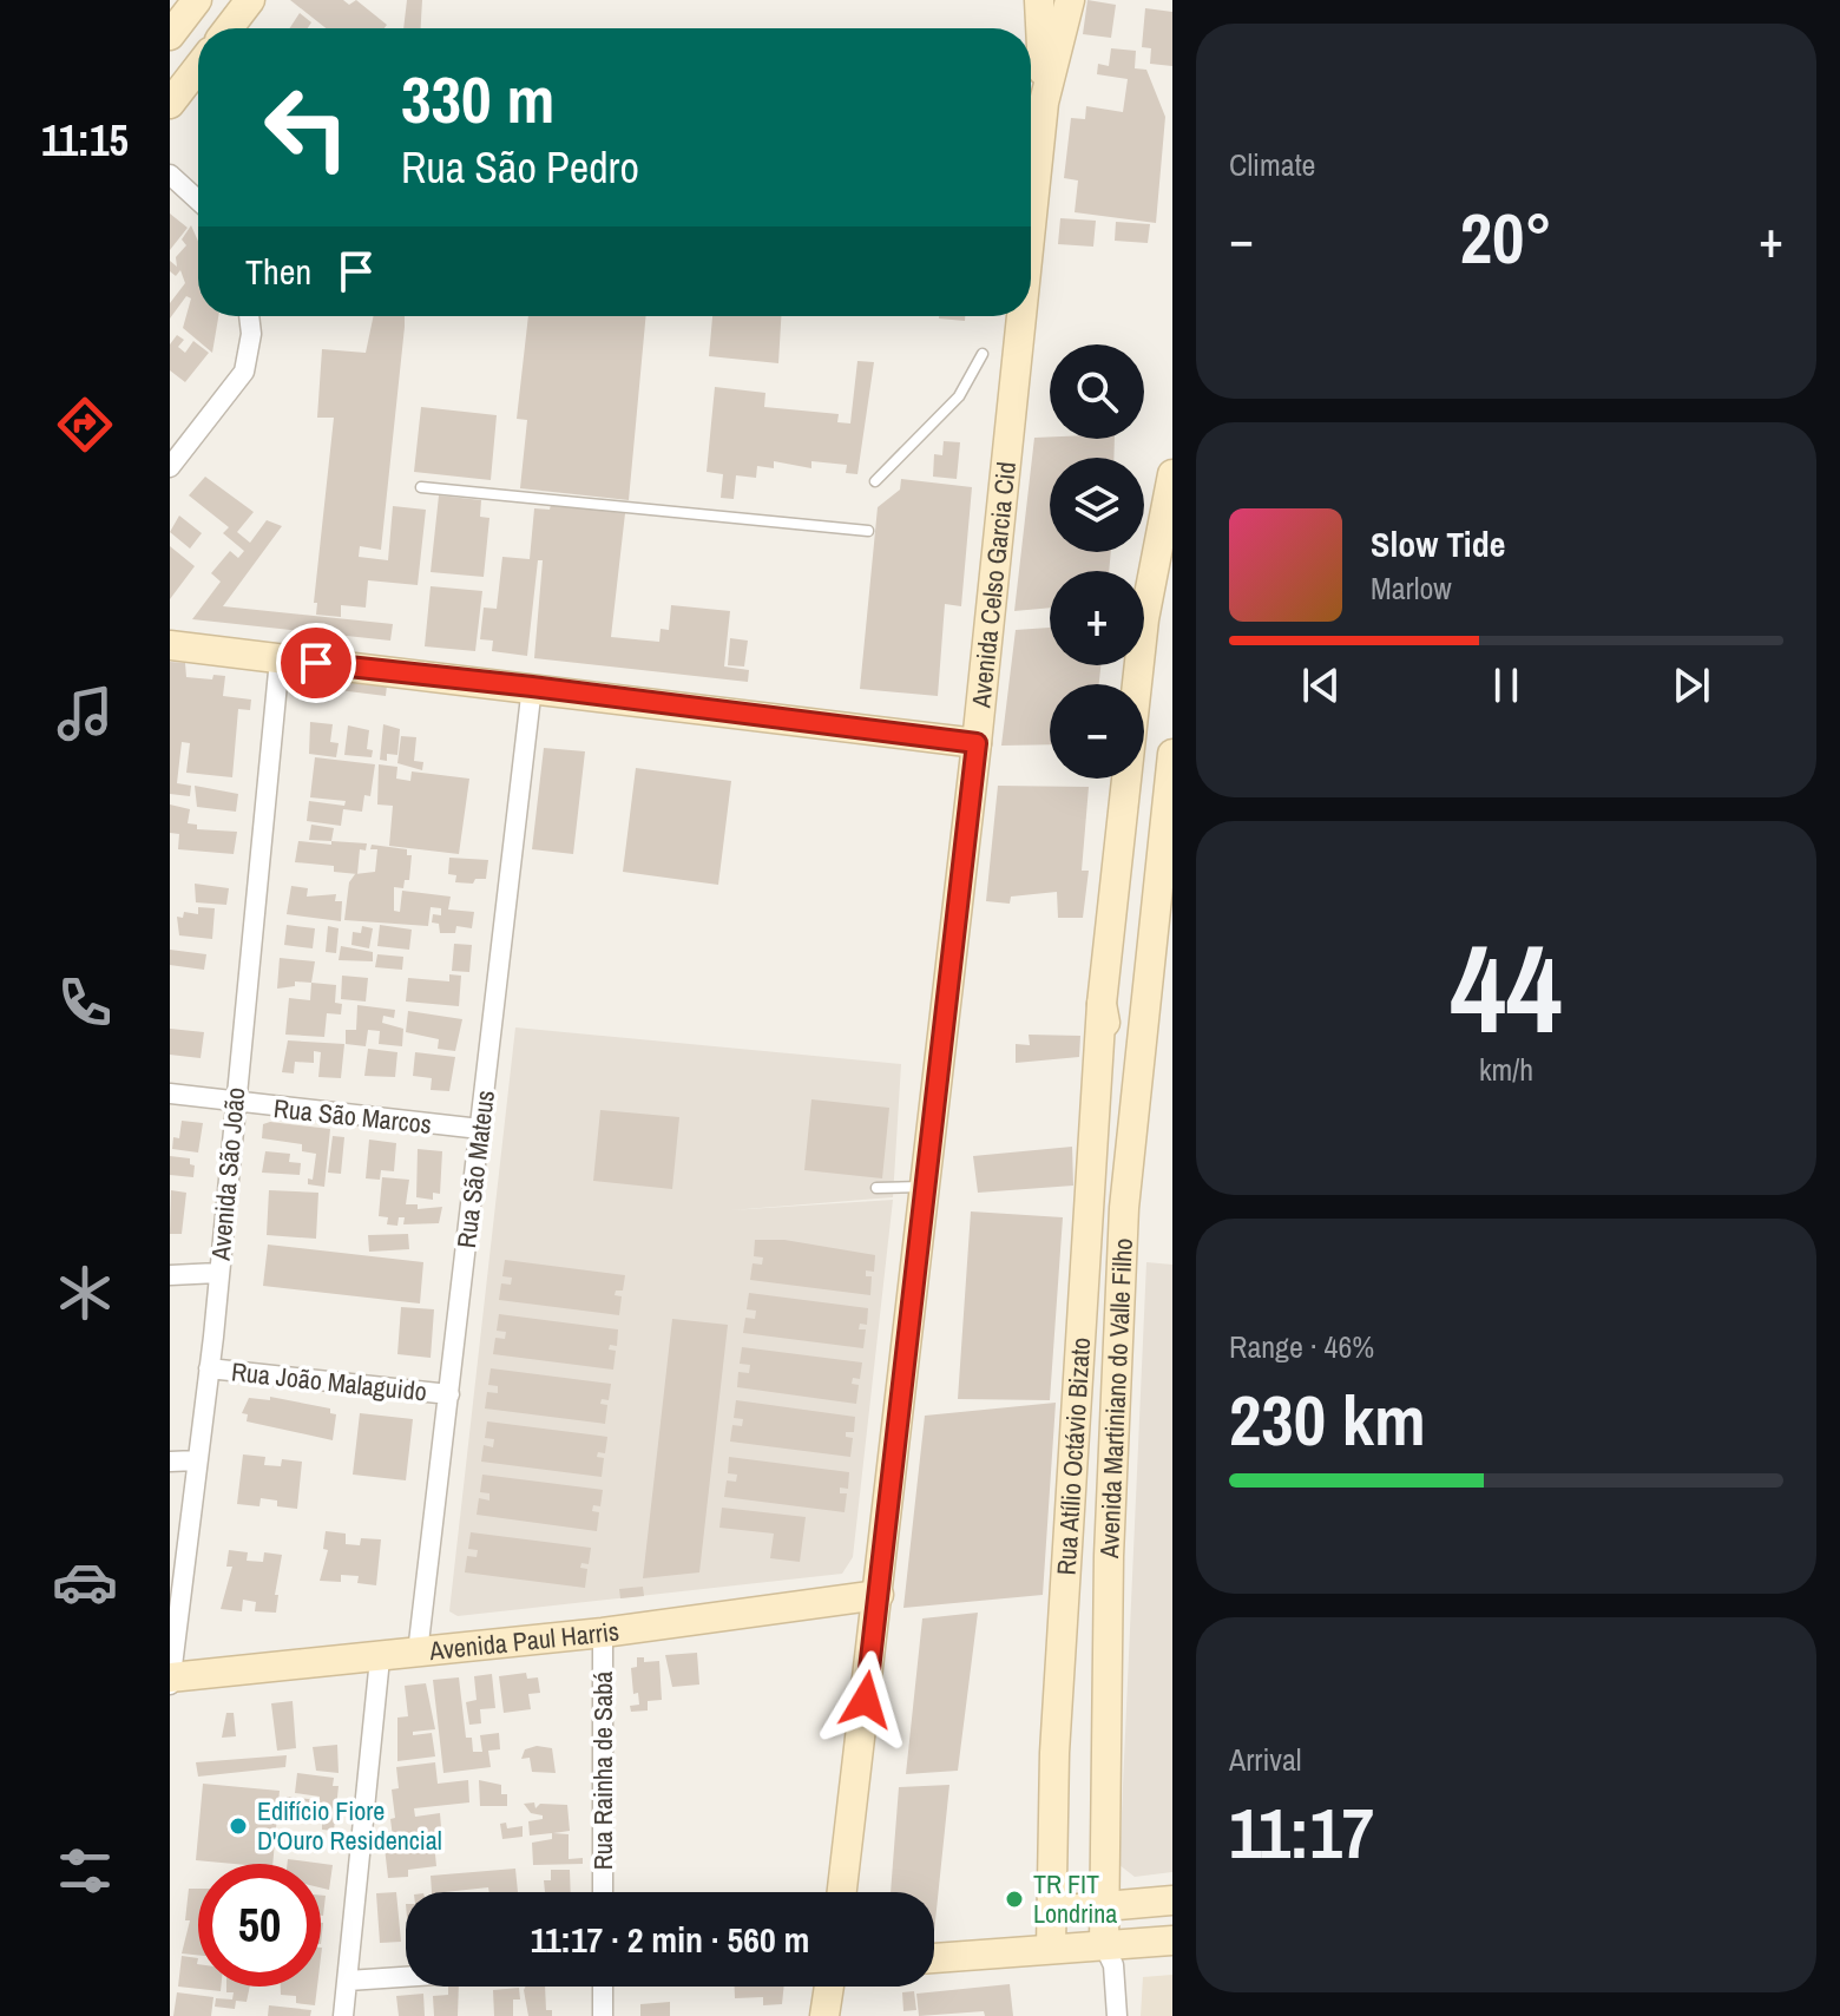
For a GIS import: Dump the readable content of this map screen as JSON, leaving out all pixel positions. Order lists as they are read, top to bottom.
{
  "streets": {
    "street": [
      "Avenida Celso Garcia Cid",
      "Rua São Marcos",
      "Rua São Mateus",
      "Avenida São João",
      "Rua João Malaguido",
      "Avenida Martiniano do Valle Filho",
      "Rua Atílio Octávio Bizato",
      "Avenida Paul Harris",
      "Rua Rainha de Sabá"
    ]
  },
  "crossings": [
    ["Avenida Celso Garcia Cid", "Avenida Paul Harris"],
    ["Rua São Marcos", "Rua São Mateus"],
    ["Rua São Marcos", "Avenida São João"],
    ["Rua São Mateus", "Rua João Malaguido"],
    ["Rua São Mateus", "Avenida Paul Harris"],
    ["Avenida São João", "Rua João Malaguido"],
    ["Avenida São João", "Avenida Paul Harris"],
    ["Avenida Paul Harris", "Rua Rainha de Sabá"]
  ],
  "places": ["Edifício Fiore D'Ouro Residencial", "TR FIT Londrina"],
  "page": {
    "tabs": "11:15",
    "tile": [
      "Climate",
      ["44", "km/h"],
      ["Range · 46%", "230 km"],
      ["Arrival", "11:17"]
    ],
    "turn": ["330 m", "Rua São Pedro"],
    "heat": ["−", "20°", "+"],
    "then": "Then",
    "map_buttons": ["+", "−"],
    "song": ["Slow Tide", "Marlow"],
    "limit": "50",
    "trip": "11:17 · 2 min · 560 m"
  }
}
